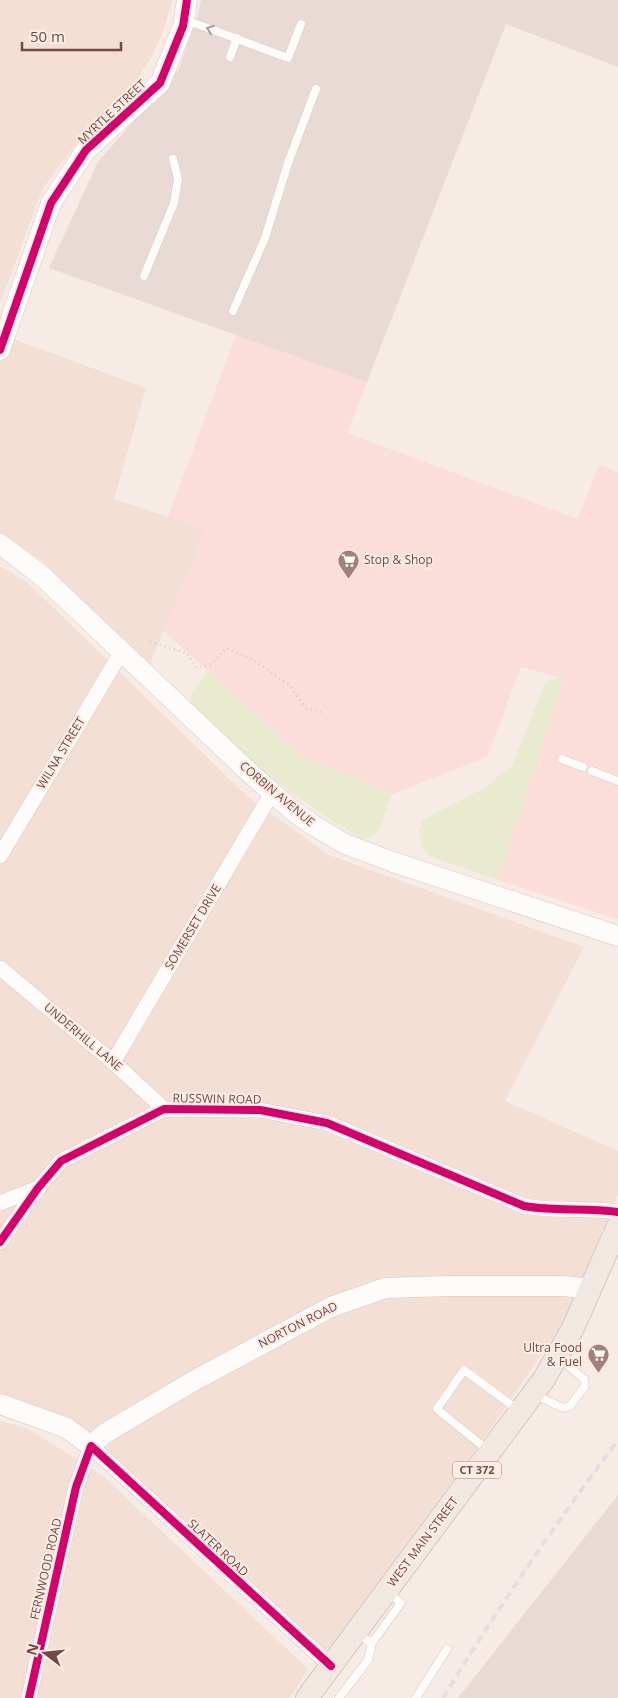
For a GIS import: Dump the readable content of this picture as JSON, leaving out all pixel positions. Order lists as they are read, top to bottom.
{
  "streets": {
    "main road": [
      "MYRTLE STREET",
      "CORBIN AVENUE",
      "NORTON ROAD",
      "CT 372",
      "WEST MAIN STREET",
      "SLATER ROAD"
    ],
    "street": [
      "WILNA STREET",
      "SOMERSET DRIVE",
      "UNDERHILL LANE",
      "RUSSWIN ROAD",
      "FERNWOOD ROAD"
    ]
  },
  "crossings": [
    ["WILNA STREET", "CORBIN AVENUE"],
    ["CORBIN AVENUE", "SOMERSET DRIVE"],
    ["SOMERSET DRIVE", "UNDERHILL LANE"],
    ["UNDERHILL LANE", "RUSSWIN ROAD"],
    ["NORTON ROAD", "WEST MAIN STREET"],
    ["NORTON ROAD", "SLATER ROAD"],
    ["NORTON ROAD", "FERNWOOD ROAD"],
    ["WEST MAIN STREET", "SLATER ROAD"],
    ["SLATER ROAD", "FERNWOOD ROAD"]
  ],
  "places": {
    "supermarket": ["Stop & Shop", "Ultra Food & Fuel"]
  },
  "scale_bar": "50 m",
  "north": "left"
}
